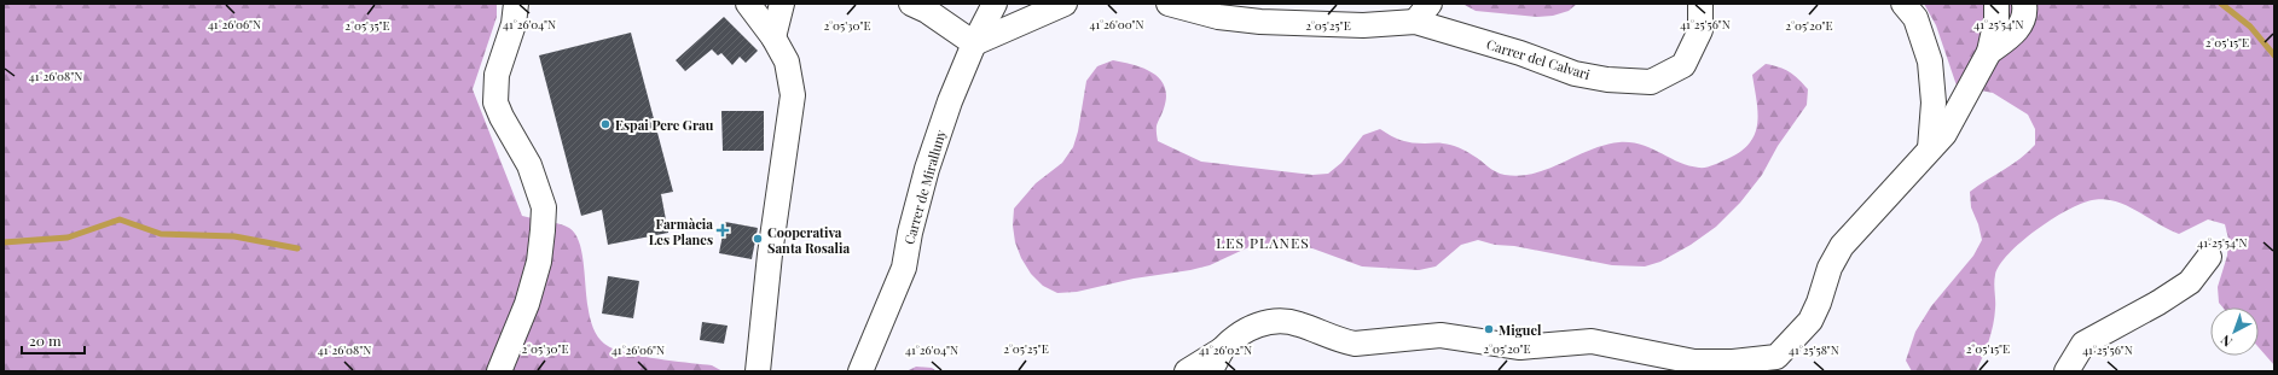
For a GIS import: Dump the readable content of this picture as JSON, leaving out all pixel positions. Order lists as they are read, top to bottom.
{
  "streets": {
    "street": ["Carrer del Calvari", "Carrer de Miralluny"]
  },
  "districts": ["LES PLANES"],
  "places": {
    "other": ["Espai Pere Grau", "Cooperativa Santa Rosalia", "Miguel"],
    "health": ["Farmàcia Les Planes"]
  },
  "scale_bar": "20 m",
  "north": "bottom left",
  "coordinates": [
    "41°26'00\"N",
    "41°25'56\"N",
    "41°26'06\"N",
    "41°26'04\"N",
    "41°25'54\"N",
    "2°05'35\"E",
    "2°05'30\"E",
    "2°05'25\"E",
    "2°05'20\"E",
    "2°05'15\"E",
    "41°26'08\"N",
    "41°26'02\"N",
    "41°25'58\"N"
  ]
}
